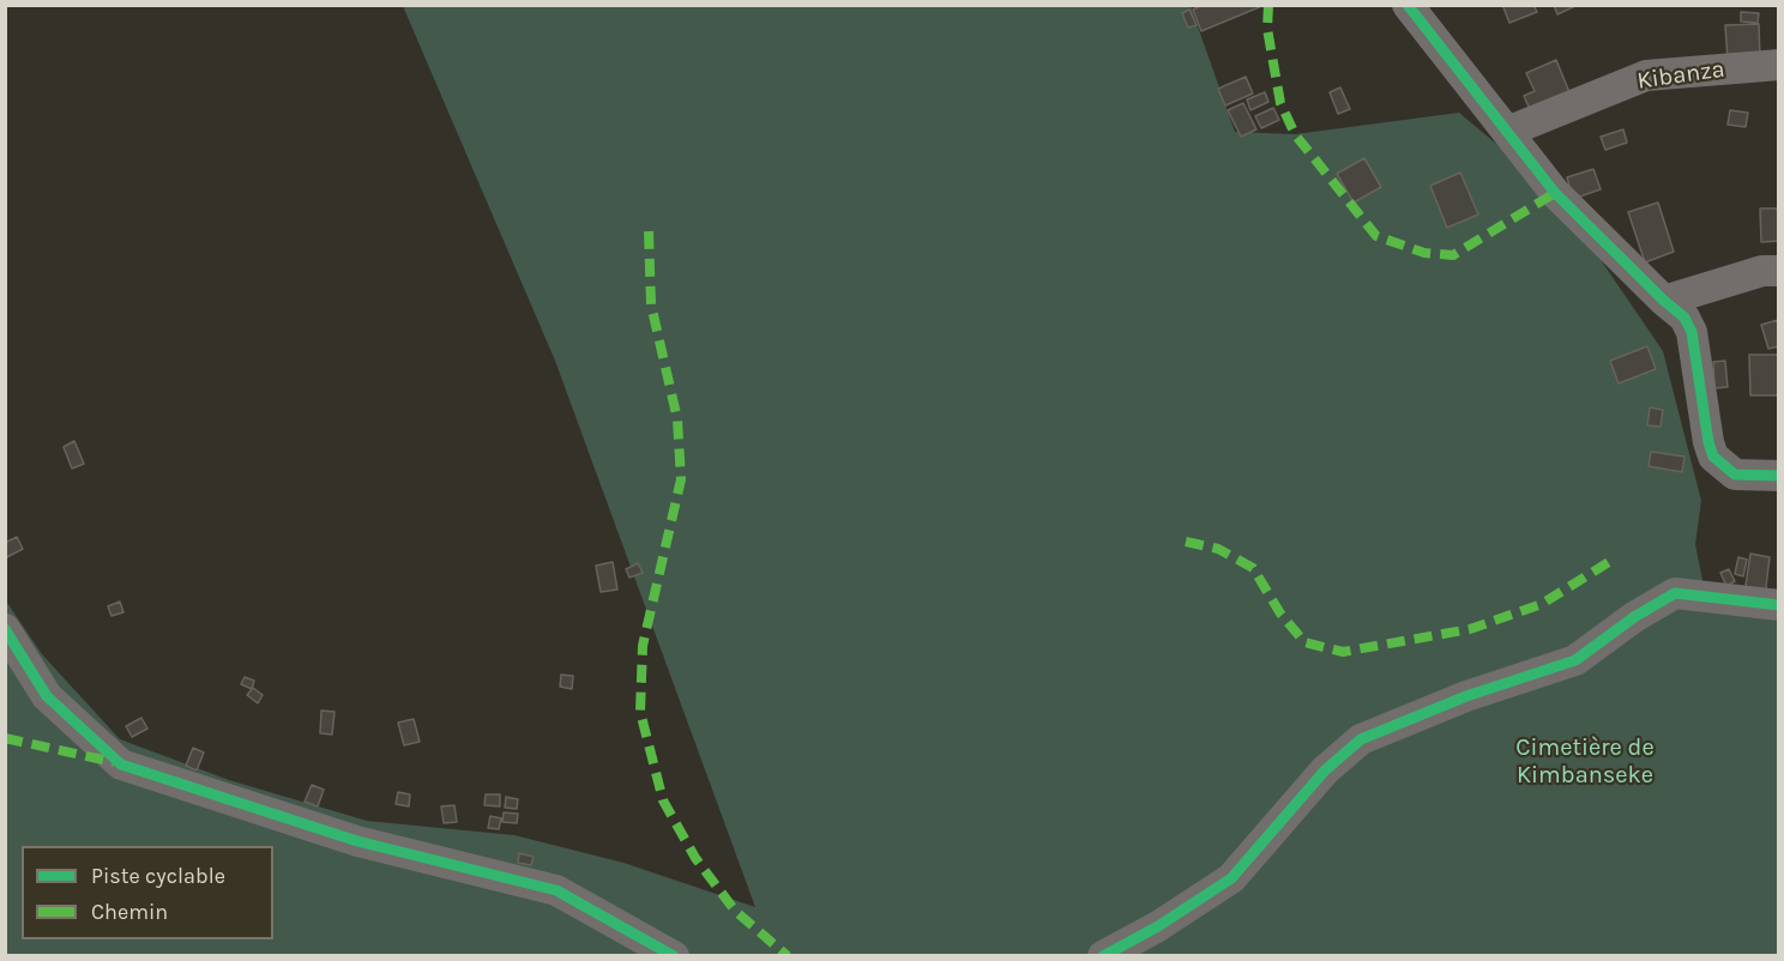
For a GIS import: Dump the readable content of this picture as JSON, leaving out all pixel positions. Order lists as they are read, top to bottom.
{
  "streets": {
    "street": ["Kibanza"]
  },
  "parks": ["Cimetière de Kimbanseke"],
  "legend": ["Piste cyclable", "Chemin"]
}
